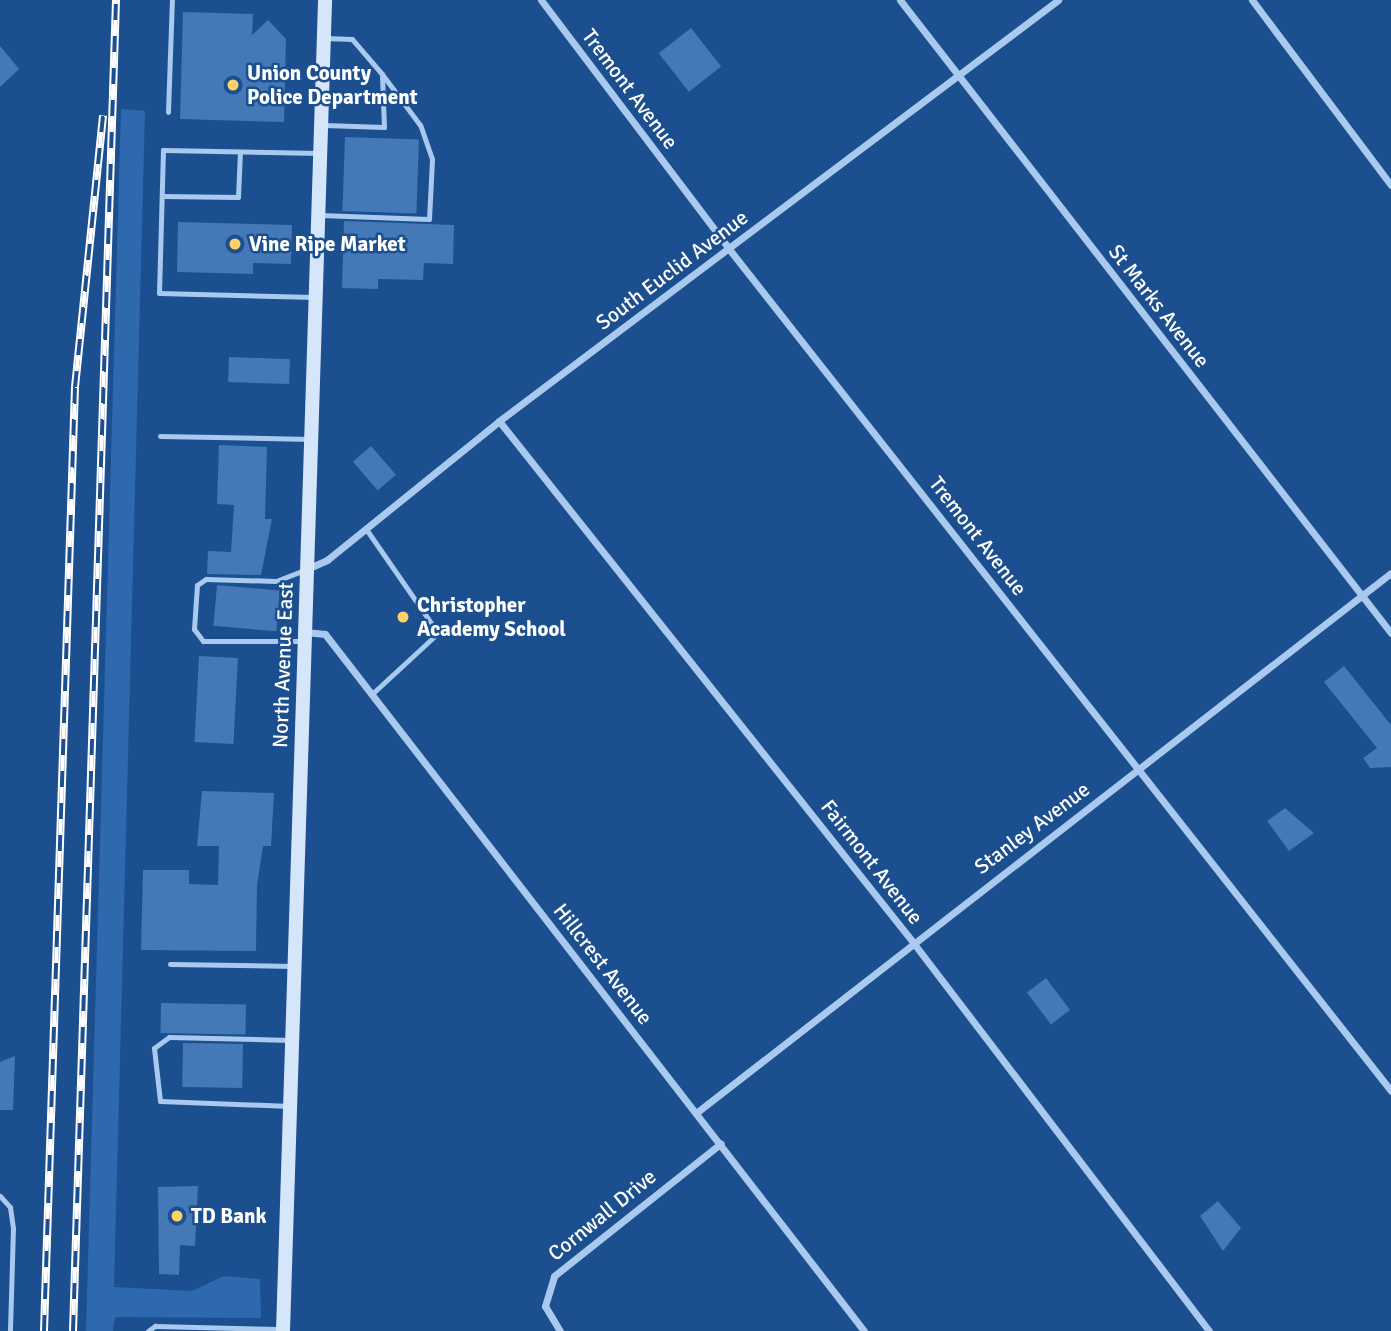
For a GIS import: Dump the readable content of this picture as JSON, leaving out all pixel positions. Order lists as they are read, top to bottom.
{
  "streets": {
    "main road": ["North Avenue East"],
    "street": [
      "Tremont Avenue",
      "South Euclid Avenue",
      "St Marks Avenue",
      "Stanley Avenue",
      "Fairmont Avenue",
      "Hillcrest Avenue",
      "Cornwall Drive"
    ]
  },
  "crossings": [
    ["Tremont Avenue", "South Euclid Avenue"],
    ["Tremont Avenue", "Stanley Avenue"],
    ["South Euclid Avenue", "St Marks Avenue"],
    ["South Euclid Avenue", "North Avenue East"],
    ["South Euclid Avenue", "Fairmont Avenue"],
    ["St Marks Avenue", "Stanley Avenue"],
    ["North Avenue East", "Hillcrest Avenue"],
    ["Stanley Avenue", "Fairmont Avenue"],
    ["Stanley Avenue", "Hillcrest Avenue"],
    ["Hillcrest Avenue", "Cornwall Drive"]
  ],
  "places": [
    "Union County Police Department",
    "Vine Ripe Market",
    "Christopher Academy School",
    "TD Bank"
  ]
}
